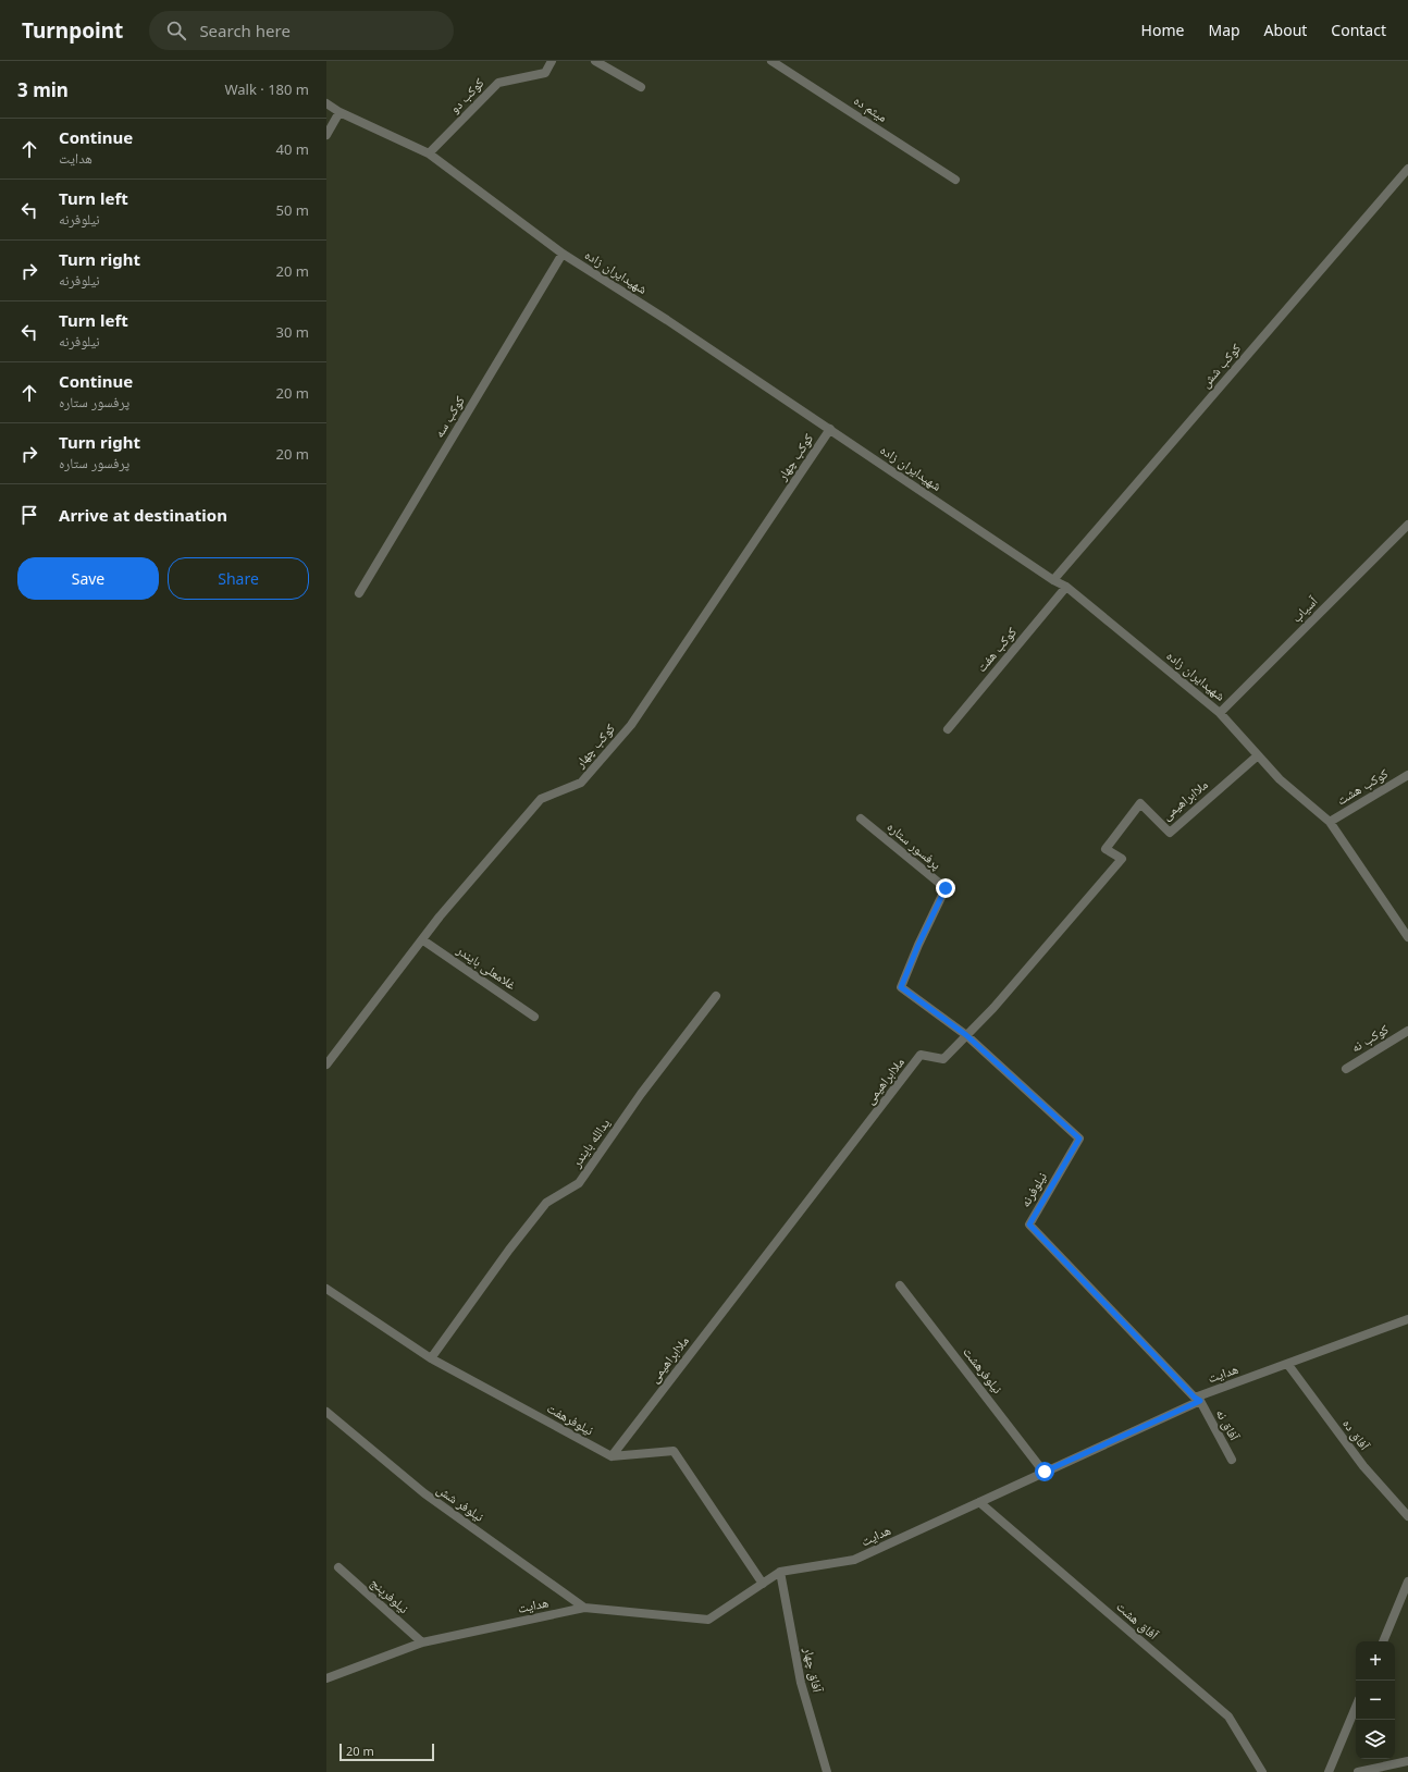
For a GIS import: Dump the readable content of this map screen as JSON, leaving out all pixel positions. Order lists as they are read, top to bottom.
{
  "streets": {
    "street": [
      "کوکب دو",
      "میثم ده",
      "شهیدایران زاده",
      "کوکب شش",
      "کوکب سه",
      "کوکب چهار",
      "آسیاب",
      "کوکب هفت",
      "کوکب هشت",
      "ملاابراهیمی",
      "پرفسور ستاره",
      "غلامعلی بایندر",
      "کوکب نه",
      "یدالله بایندر",
      "نیلوفرنه",
      "نیلوفرهشت",
      "هدایت",
      "نیلوفرهفت",
      "آفاق نه",
      "آفاق ده",
      "نیلوفر شش",
      "نیلوفرپنج",
      "آفاق هشت",
      "آفاق چهار"
    ]
  },
  "crossings": [
    ["کوکب دو", "شهیدایران زاده"],
    ["شهیدایران زاده", "کوکب شش"],
    ["شهیدایران زاده", "کوکب سه"],
    ["شهیدایران زاده", "کوکب چهار"],
    ["شهیدایران زاده", "آسیاب"],
    ["شهیدایران زاده", "کوکب هفت"],
    ["شهیدایران زاده", "کوکب هشت"],
    ["شهیدایران زاده", "ملاابراهیمی"],
    ["کوکب چهار", "غلامعلی بایندر"],
    ["ملاابراهیمی", "پرفسور ستاره"],
    ["ملاابراهیمی", "نیلوفرنه"],
    ["ملاابراهیمی", "نیلوفرهفت"],
    ["پرفسور ستاره", "نیلوفرنه"],
    ["یدالله بایندر", "نیلوفرهفت"],
    ["نیلوفرنه", "هدایت"],
    ["نیلوفرنه", "آفاق نه"],
    ["نیلوفرهشت", "هدایت"],
    ["هدایت", "آفاق نه"],
    ["هدایت", "آفاق ده"],
    ["هدایت", "نیلوفر شش"],
    ["هدایت", "نیلوفرپنج"],
    ["هدایت", "آفاق هشت"],
    ["هدایت", "آفاق چهار"]
  ],
  "scale_bar": "20 m",
  "page": {
    "header": "Turnpoint",
    "search": "Search here",
    "nav": [
      "Home",
      "Map",
      "About",
      "Contact"
    ],
    "heading": ["3 min", "Walk · 180 m"],
    "list": [
      ["Continue", "هدایت", "40 m"],
      ["Turn left", "نیلوفرنه", "50 m"],
      ["Turn right", "نیلوفرنه", "20 m"],
      ["Turn left", "نیلوفرنه", "30 m"],
      ["Continue", "پرفسور ستاره", "20 m"],
      ["Turn right", "پرفسور ستاره", "20 m"],
      "Arrive at destination"
    ],
    "buttons": ["Save", "Share"],
    "map_buttons": ["+", "−"],
    "scale": "20 m"
  }
}
